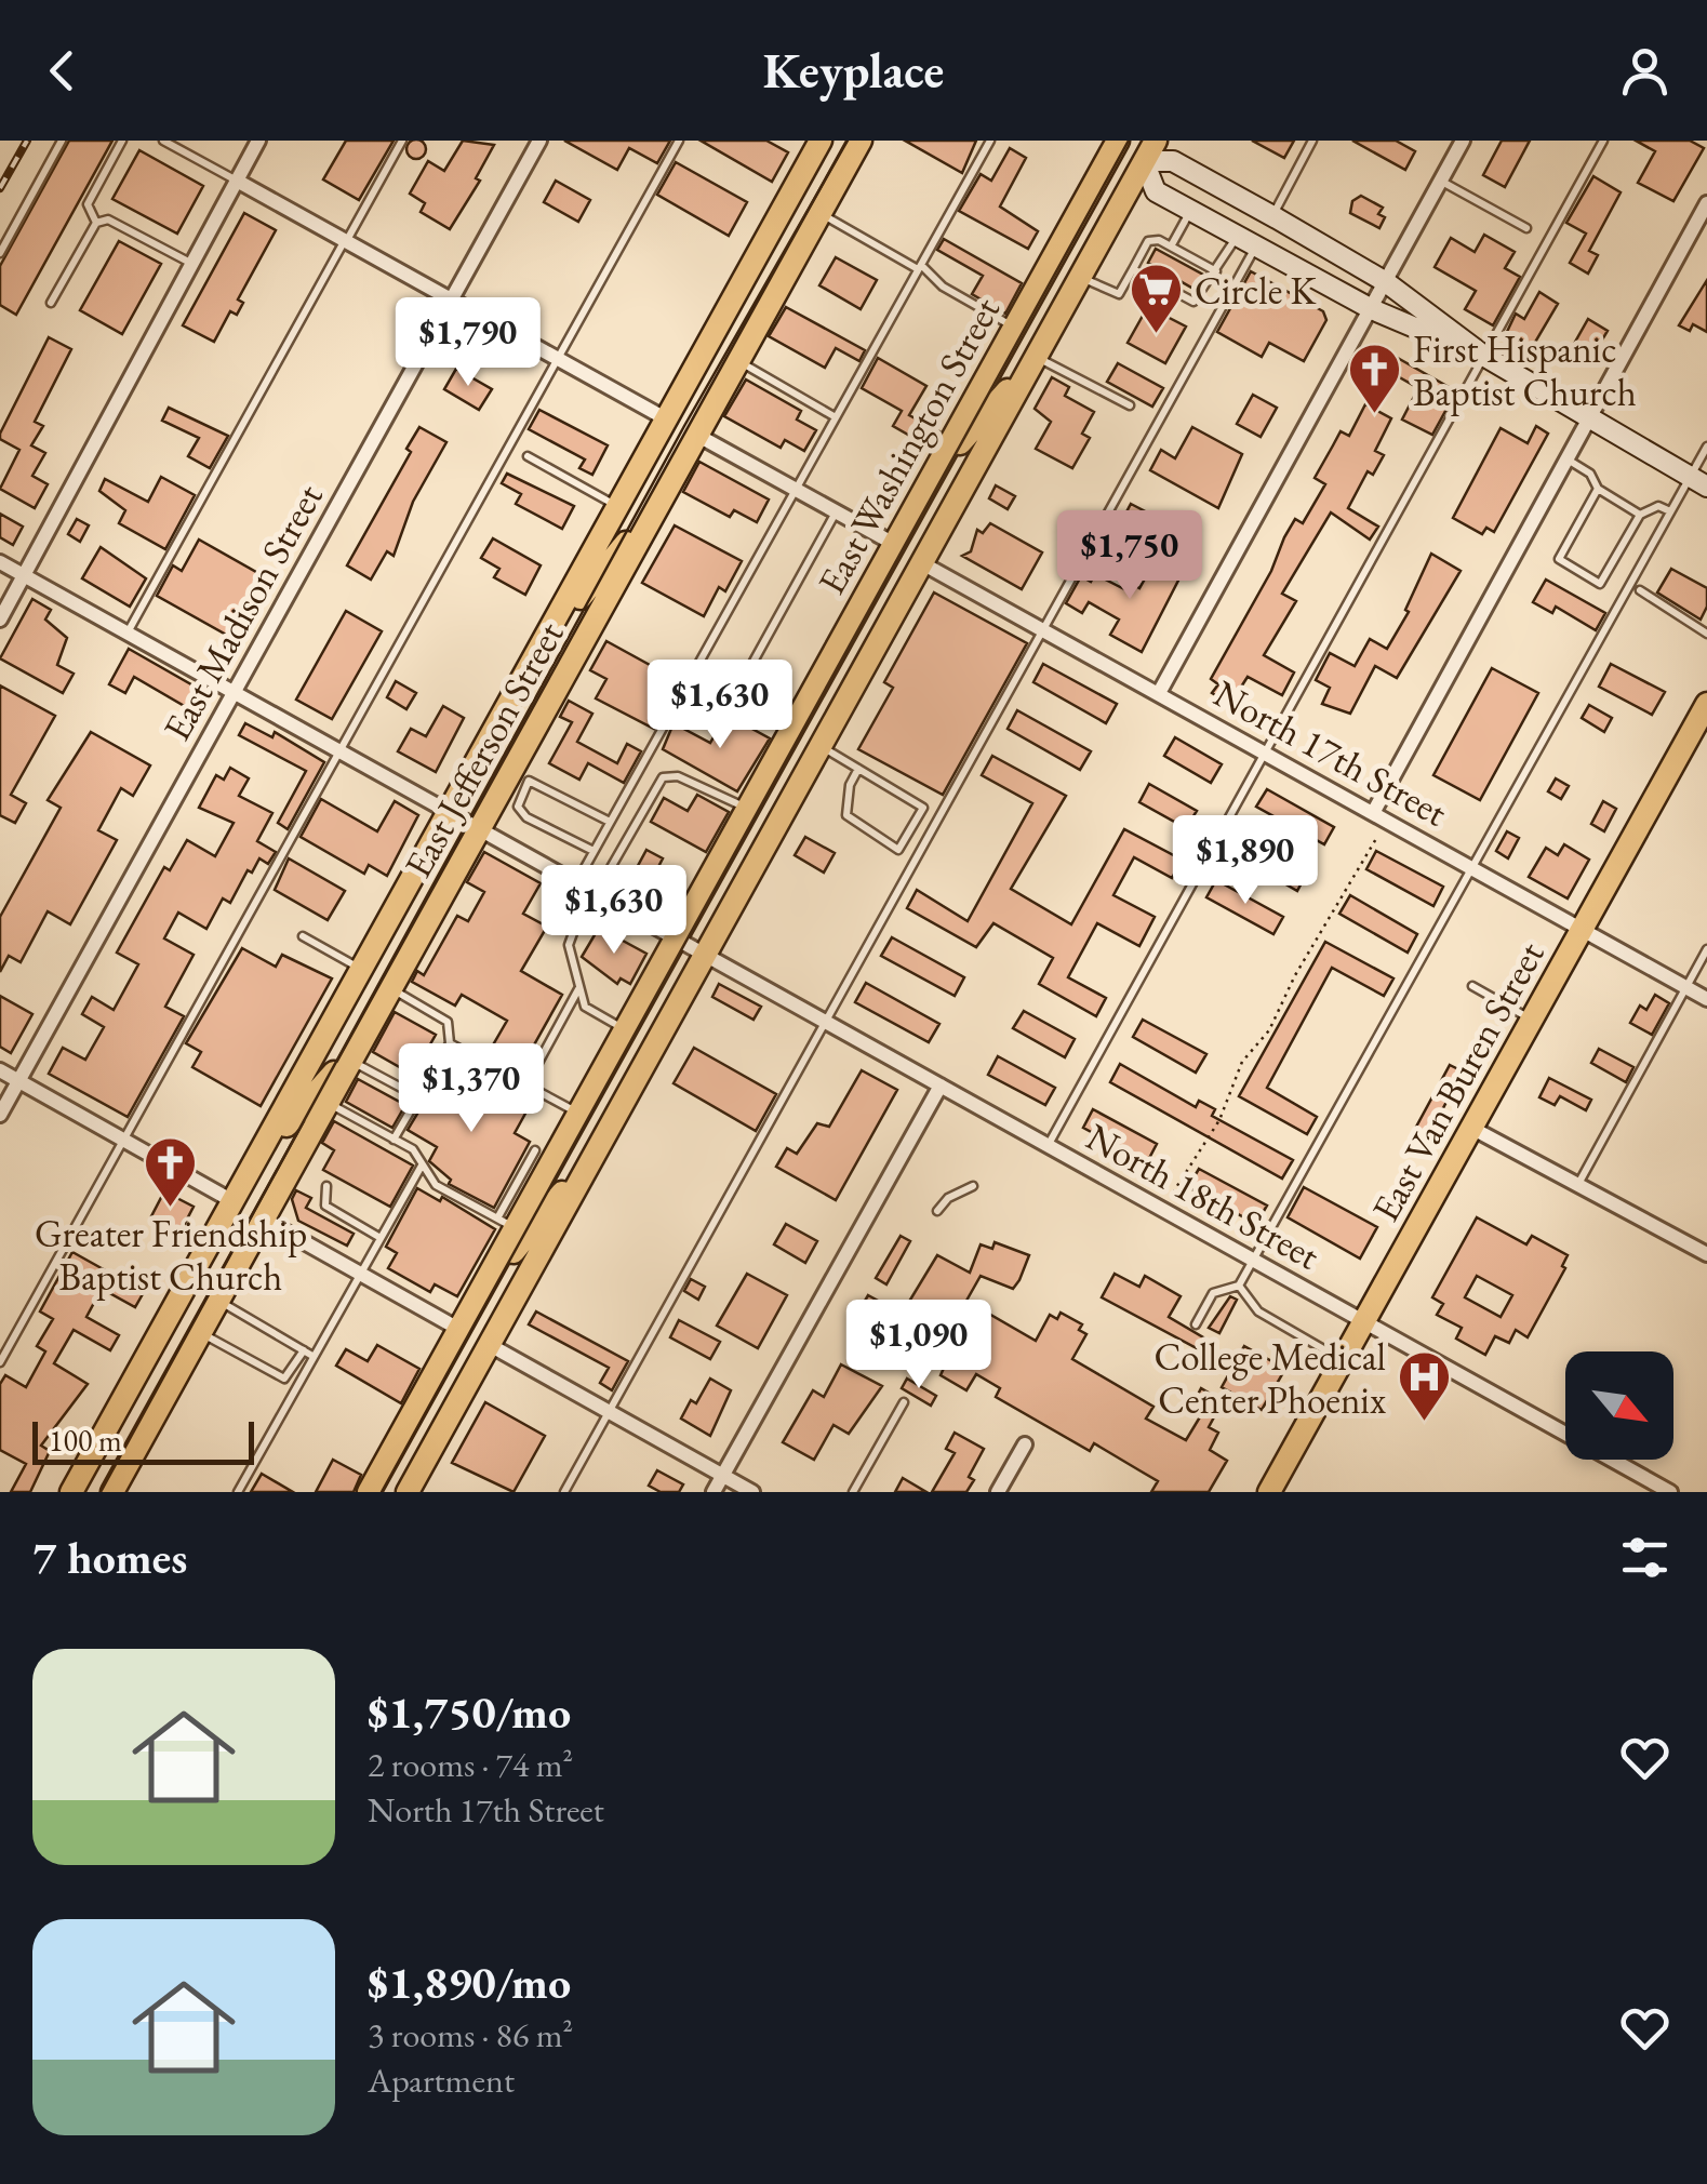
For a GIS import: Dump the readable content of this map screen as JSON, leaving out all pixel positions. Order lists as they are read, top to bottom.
{
  "streets": {
    "main road": ["East Washington Street", "East Jefferson Street", "East Van Buren Street"],
    "street": ["East Madison Street", "North 17th Street", "North 18th Street"]
  },
  "crossings": [
    ["East Washington Street", "North 17th Street"],
    ["East Washington Street", "North 18th Street"],
    ["East Madison Street", "North 18th Street"],
    ["East Jefferson Street", "North 18th Street"],
    ["North 17th Street", "East Van Buren Street"],
    ["East Van Buren Street", "North 18th Street"]
  ],
  "places": {
    "supermarket": ["Circle K"],
    "church": ["First Hispanic Baptist Church", "Greater Friendship Baptist Church"],
    "hospital": ["College Medical Center Phoenix"]
  },
  "scale_bar": "100 m",
  "north": "bottom right",
  "page": {
    "header": "Keyplace",
    "price": [
      "$1,790",
      "$1,750",
      "$1,630",
      "$1,890",
      "$1,630",
      "$1,370",
      "$1,090"
    ],
    "scale": "100 m",
    "heading": "7 homes",
    "list": [
      {
        "name": "$1,750/mo",
        "note": "2 rooms · 74 m² · North 17th Street"
      },
      {
        "name": "$1,890/mo",
        "note": "3 rooms · 86 m² · Apartment"
      }
    ]
  }
}
